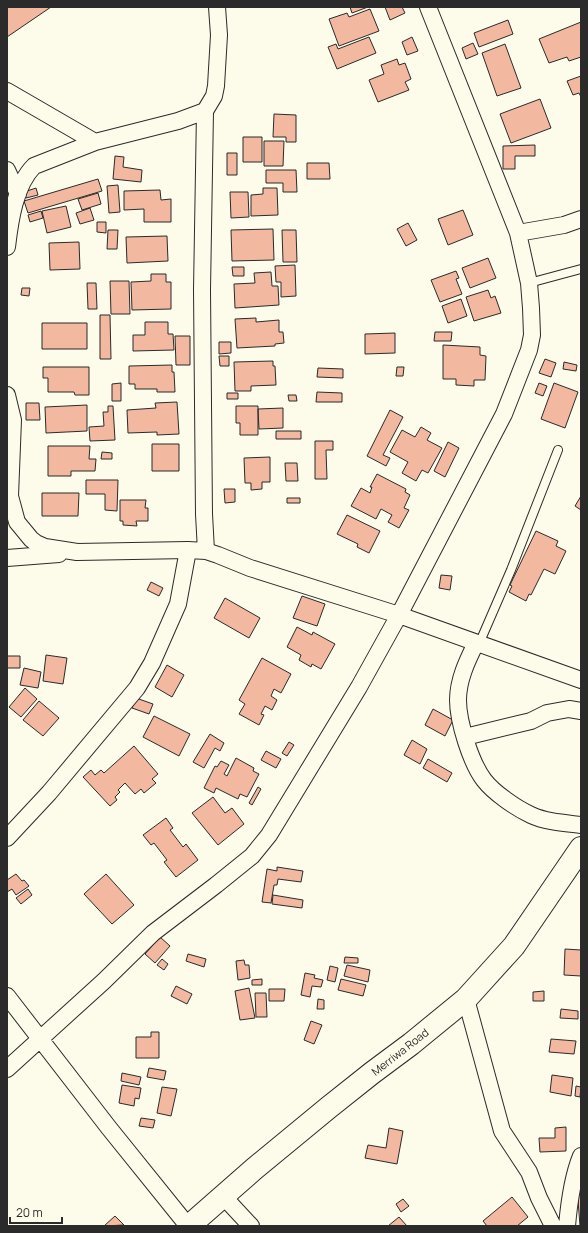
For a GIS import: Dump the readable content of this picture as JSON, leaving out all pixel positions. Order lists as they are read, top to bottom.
{
  "streets": {
    "street": ["Merriwa Road"]
  },
  "scale_bar": "20 m"
}
